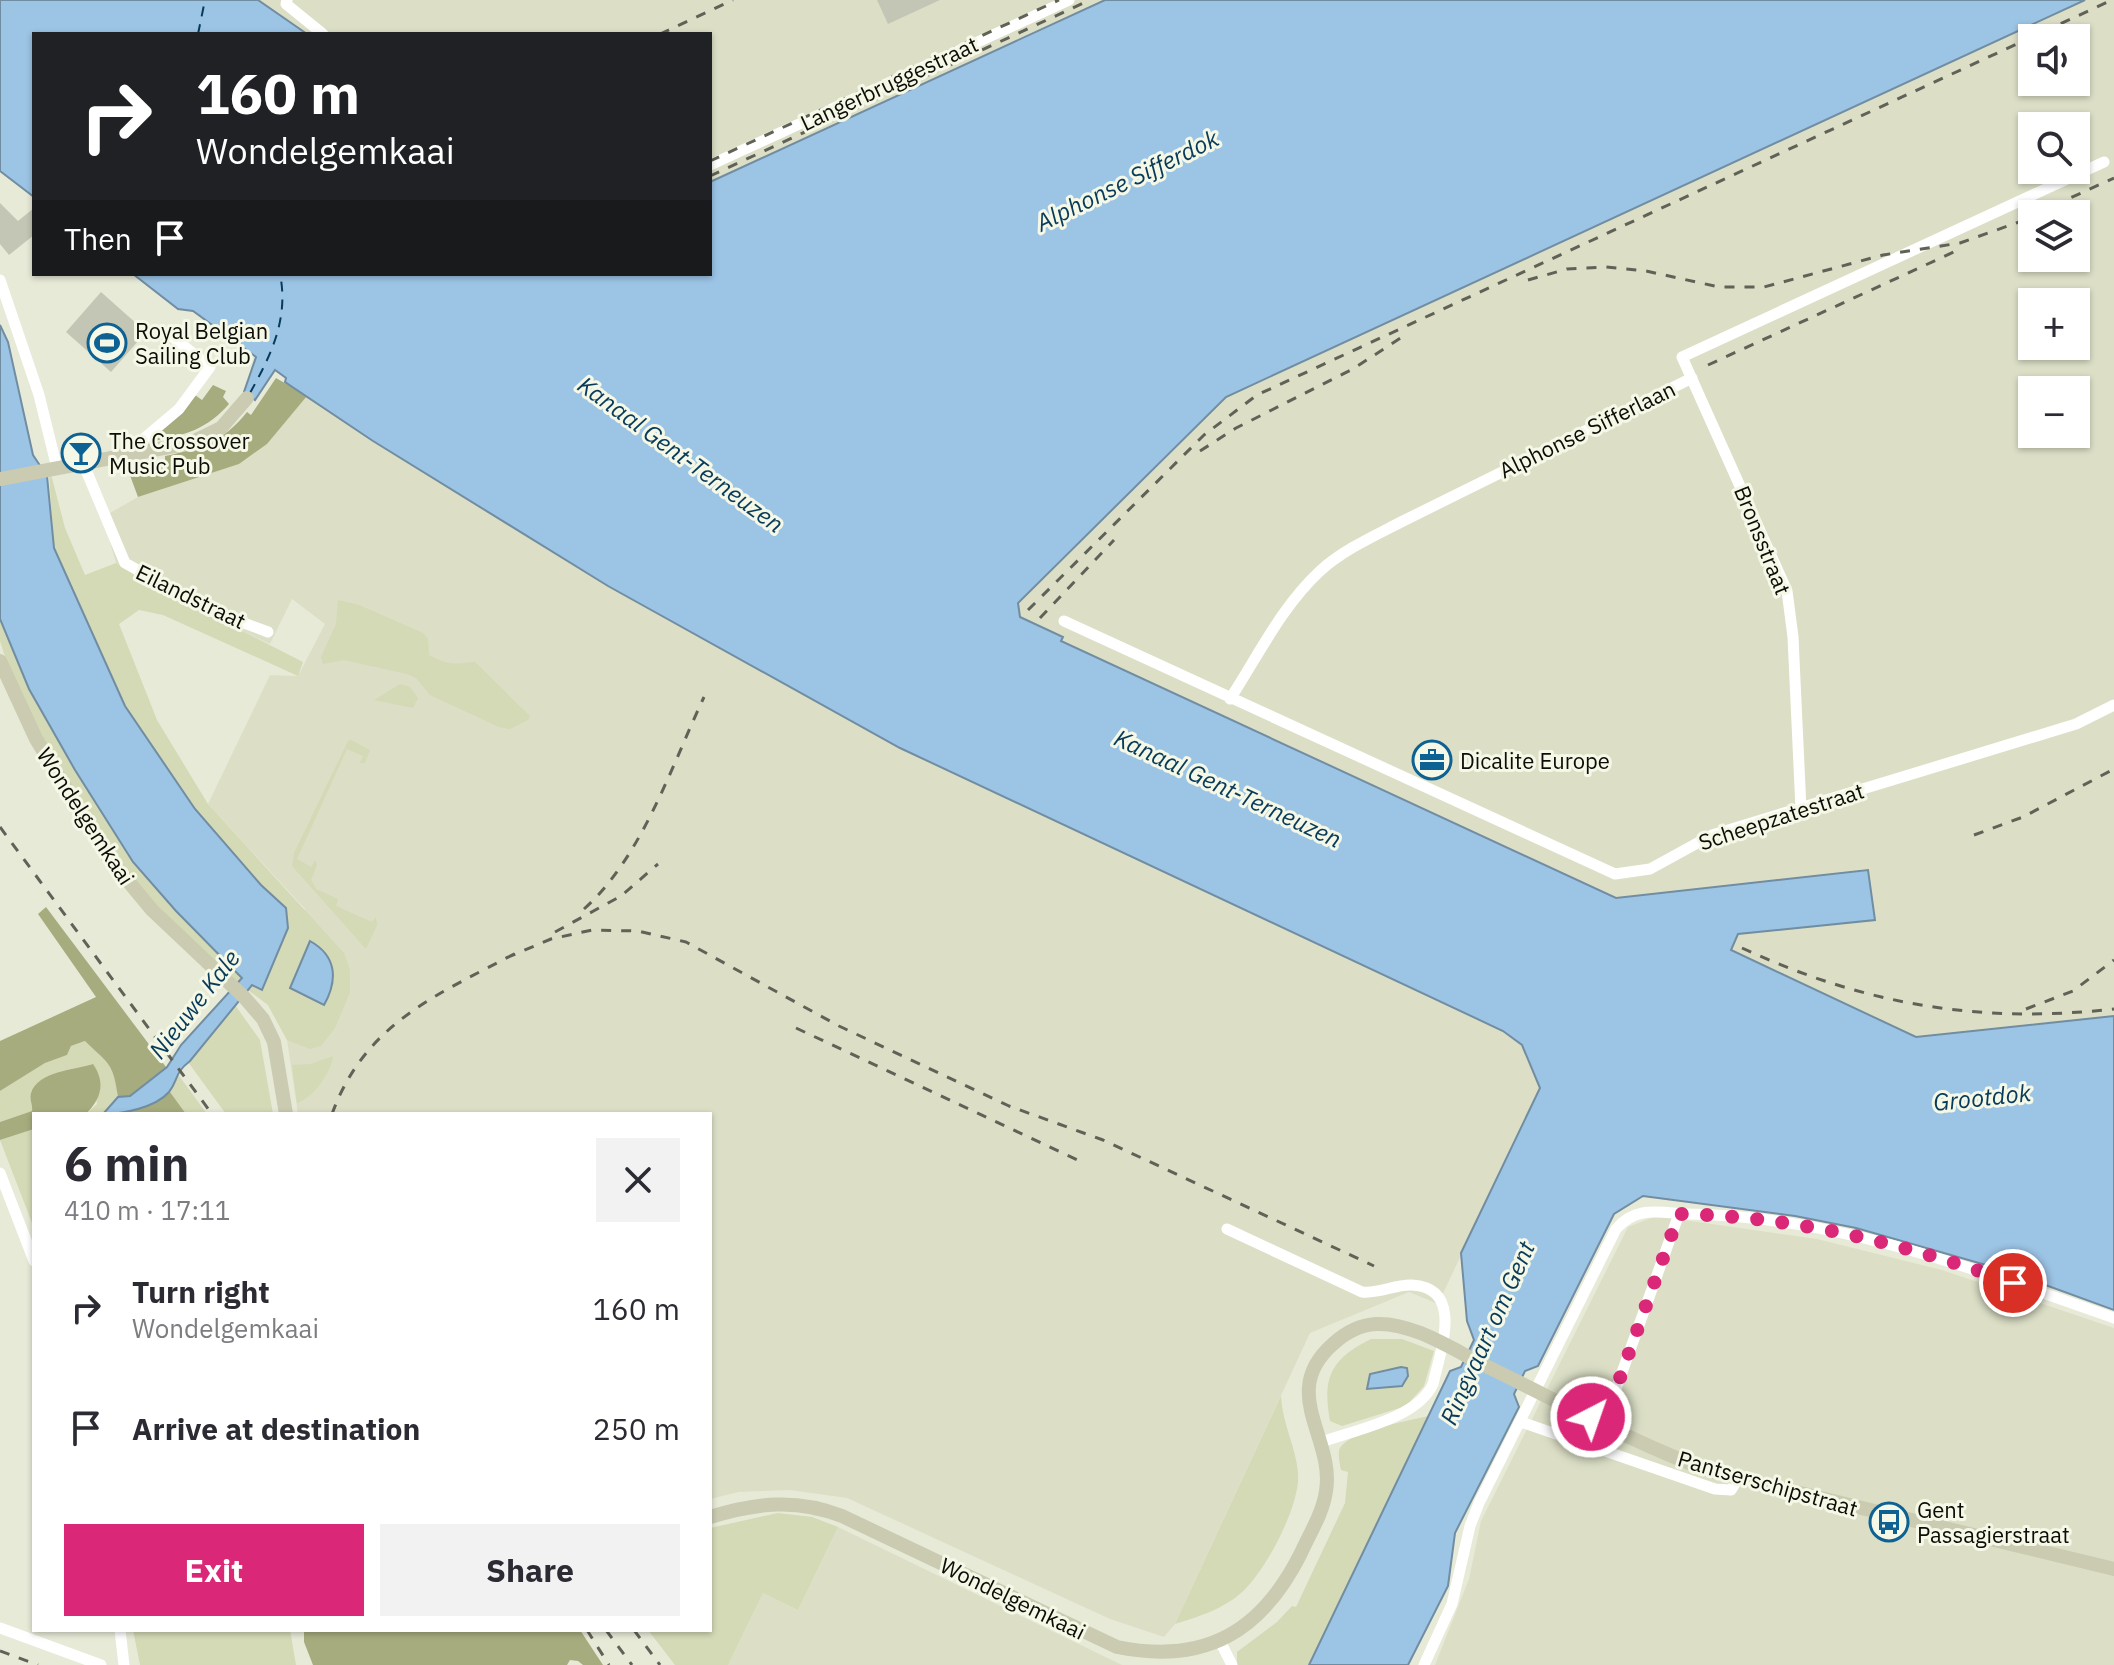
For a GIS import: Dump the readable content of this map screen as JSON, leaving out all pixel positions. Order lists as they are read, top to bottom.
{
  "streets": {
    "main road": ["Wondelgemkaai", "Pantserschipstraat"],
    "street": [
      "Langerbruggestraat",
      "Alphonse Sifferlaan",
      "Bronsstraat",
      "Eilandstraat",
      "Scheepzatestraat"
    ]
  },
  "crossings": [
    ["Alphonse Sifferlaan", "Bronsstraat"],
    ["Alphonse Sifferlaan", "Scheepzatestraat"],
    ["Bronsstraat", "Scheepzatestraat"],
    ["Wondelgemkaai", "Pantserschipstraat"]
  ],
  "water": [
    "Alphonse Sifferdok",
    "Kanaal Gent-Terneuzen",
    "Nieuwe Kale",
    "Grootdok",
    "Ringvaart om Gent"
  ],
  "places": {
    "sports": ["Royal Belgian Sailing Club"],
    "bar": ["The Crossover Music Pub"],
    "office": ["Dicalite Europe"],
    "bus stop": ["Gent Passagierstraat"]
  },
  "page": {
    "map_buttons": ["+", "−"],
    "turn": ["160 m", "Wondelgemkaai"],
    "then": "Then",
    "heading": ["6 min", "410 m · 17:11"],
    "list": [
      {
        "name": "Turn right",
        "note": "Wondelgemkaai",
        "value": "160 m"
      },
      {
        "name": "Arrive at destination",
        "value": "250 m"
      }
    ],
    "buttons": ["Exit", "Share"]
  }
}
